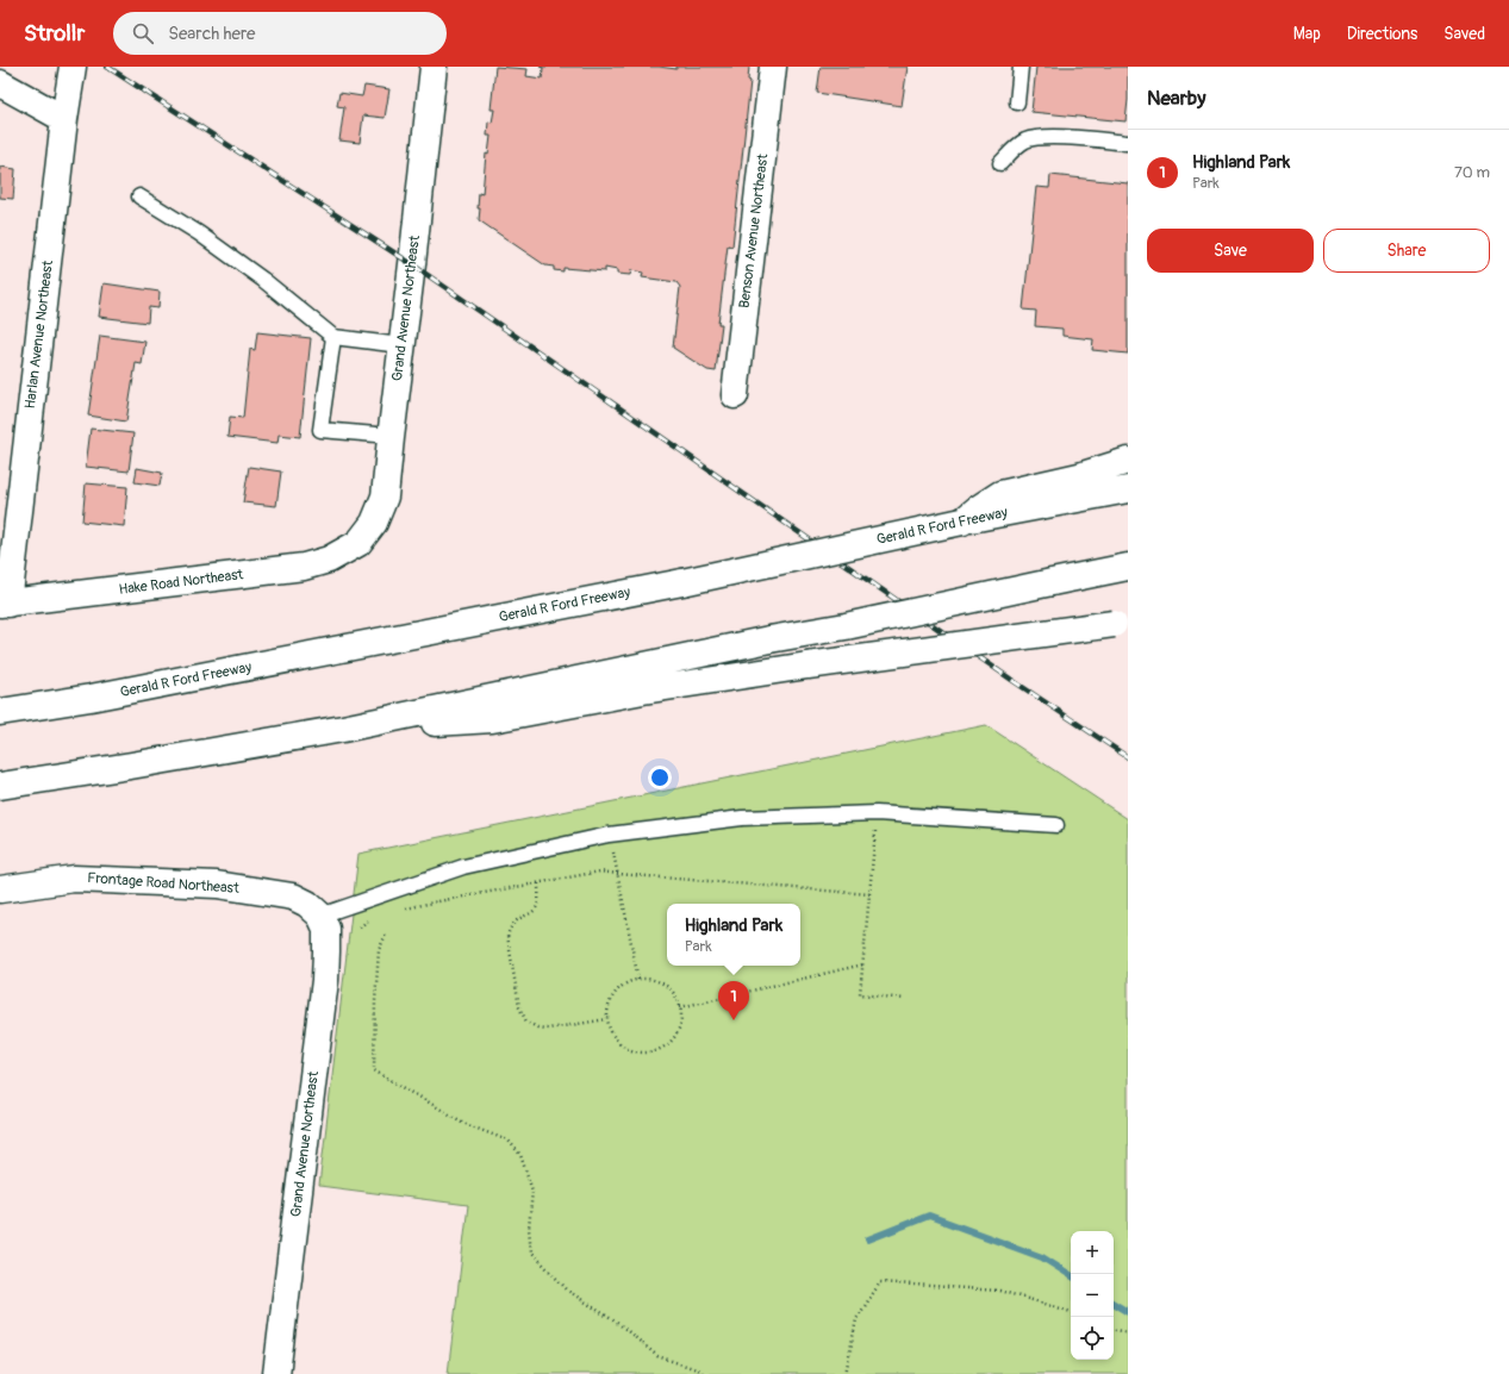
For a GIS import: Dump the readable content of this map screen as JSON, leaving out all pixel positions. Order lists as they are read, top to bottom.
{
  "streets": {
    "main road": [
      "Benson Avenue Northeast",
      "Grand Avenue Northeast",
      "Harlan Avenue Northeast",
      "Gerald R Ford Freeway",
      "Hake Road Northeast",
      "Frontage Road Northeast"
    ]
  },
  "crossings": [
    ["Grand Avenue Northeast", "Hake Road Northeast"],
    ["Grand Avenue Northeast", "Frontage Road Northeast"],
    ["Harlan Avenue Northeast", "Hake Road Northeast"]
  ],
  "page": {
    "header": "Strollr",
    "search": "Search here",
    "nav": ["Map", "Directions", "Saved"],
    "heading": "Nearby",
    "list": [
      {
        "mark": "1",
        "name": "Highland Park",
        "note": "Park",
        "value": "70 m"
      }
    ],
    "buttons": ["Save", "Share"],
    "popup": ["Highland Park", "Park"],
    "pins": "1",
    "map_buttons": ["+", "−"]
  }
}
